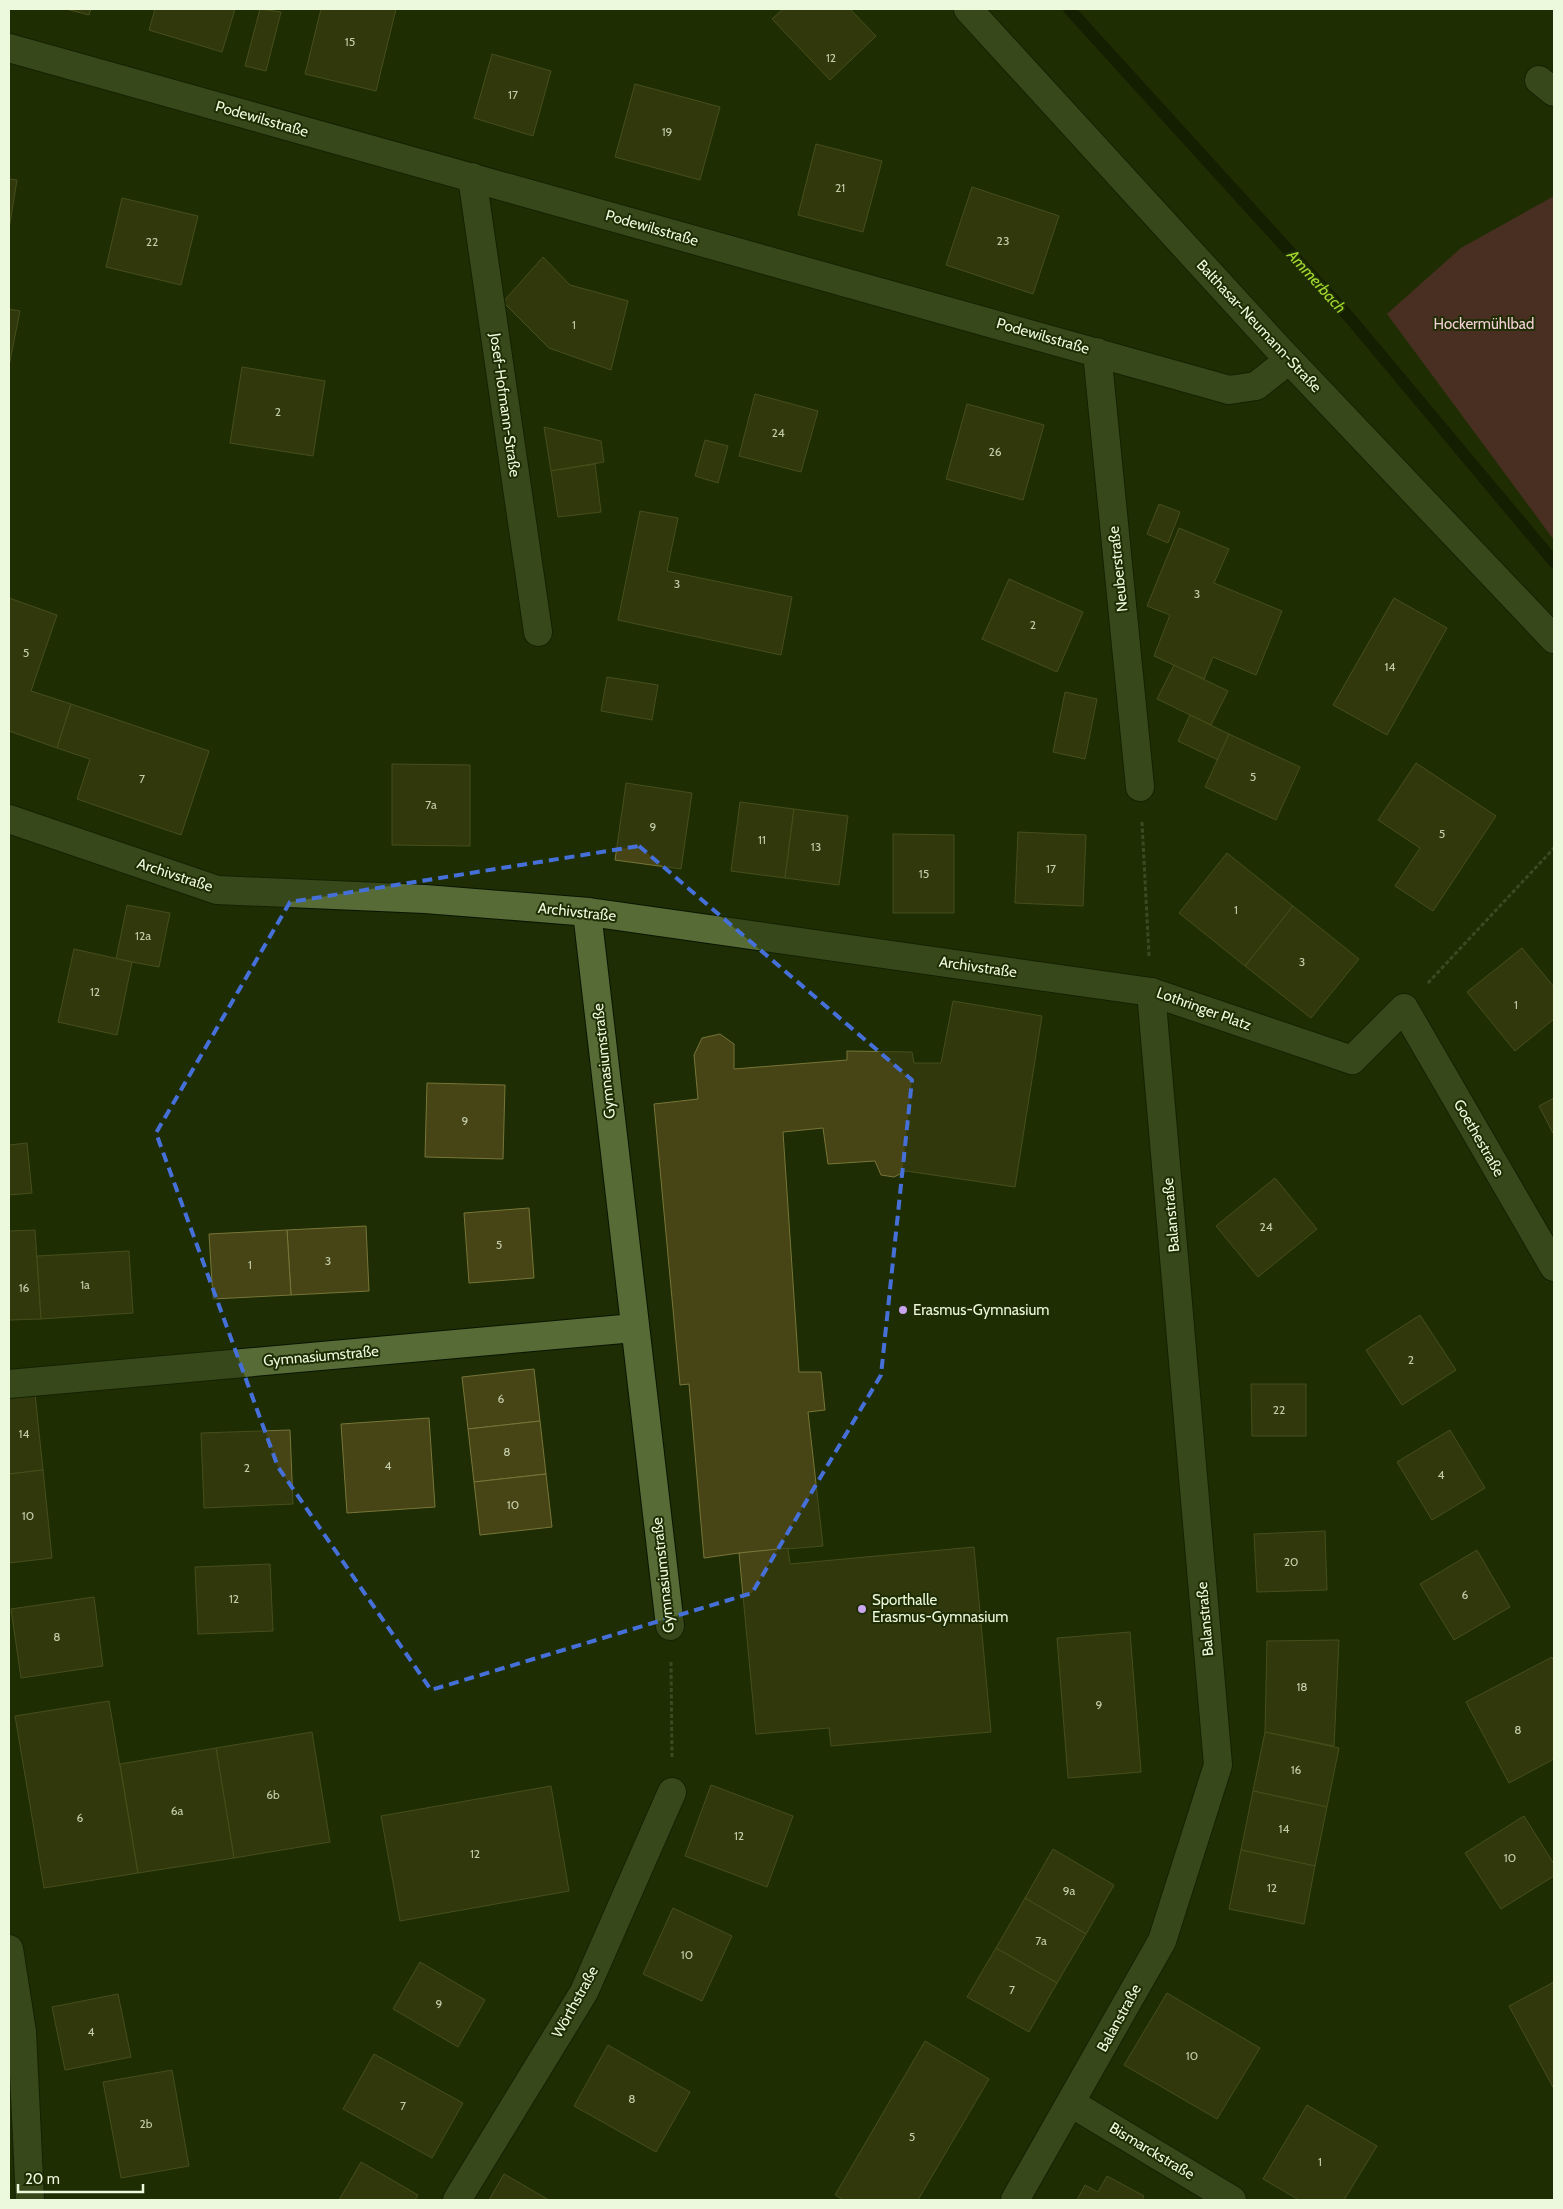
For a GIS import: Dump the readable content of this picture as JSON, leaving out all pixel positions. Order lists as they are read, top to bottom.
{
  "streets": {
    "street": [
      "Podewilsstraße",
      "Balthasar-Neumann-Straße",
      "Josef-Hofmann-Straße",
      "Neuberstraße",
      "Archivstraße",
      "Lothringer Platz",
      "Gymnasiumstraße",
      "Goethestraße",
      "Balanstraße",
      "Wörthstraße",
      "Bismarckstraße"
    ]
  },
  "crossings": [
    ["Podewilsstraße", "Balthasar-Neumann-Straße"],
    ["Podewilsstraße", "Josef-Hofmann-Straße"],
    ["Podewilsstraße", "Neuberstraße"],
    ["Neuberstraße", "Lothringer Platz"],
    ["Archivstraße", "Lothringer Platz"],
    ["Archivstraße", "Gymnasiumstraße"],
    ["Archivstraße", "Balanstraße"],
    ["Lothringer Platz", "Goethestraße"],
    ["Lothringer Platz", "Balanstraße"],
    ["Gymnasiumstraße", "Wörthstraße"],
    ["Balanstraße", "Bismarckstraße"]
  ],
  "water": ["Ammerbach"],
  "parks": ["Hockermühlbad"],
  "places": ["Erasmus-Gymnasium", "Sporthalle Erasmus-Gymnasium"],
  "house_numbers": [
    "15",
    "12",
    "17",
    "19",
    "21",
    "23",
    "22",
    "1",
    "2",
    "24",
    "26",
    "3",
    "3",
    "2",
    "5",
    "14",
    "5",
    "7",
    "7a",
    "9",
    "5",
    "11",
    "13",
    "17",
    "15",
    "1",
    "12a",
    "3",
    "12",
    "1",
    "9",
    "24",
    "5",
    "3",
    "1",
    "1a",
    "16",
    "2",
    "6",
    "22",
    "14",
    "8",
    "4",
    "2",
    "4",
    "10",
    "10",
    "20",
    "6",
    "12",
    "8",
    "18",
    "9",
    "8",
    "16",
    "6b",
    "6a",
    "6",
    "14",
    "12",
    "12",
    "10",
    "12",
    "9a",
    "7a",
    "10",
    "7",
    "9",
    "4",
    "10",
    "8",
    "7",
    "2b",
    "5",
    "1"
  ],
  "scale_bar": "20 m"
}
